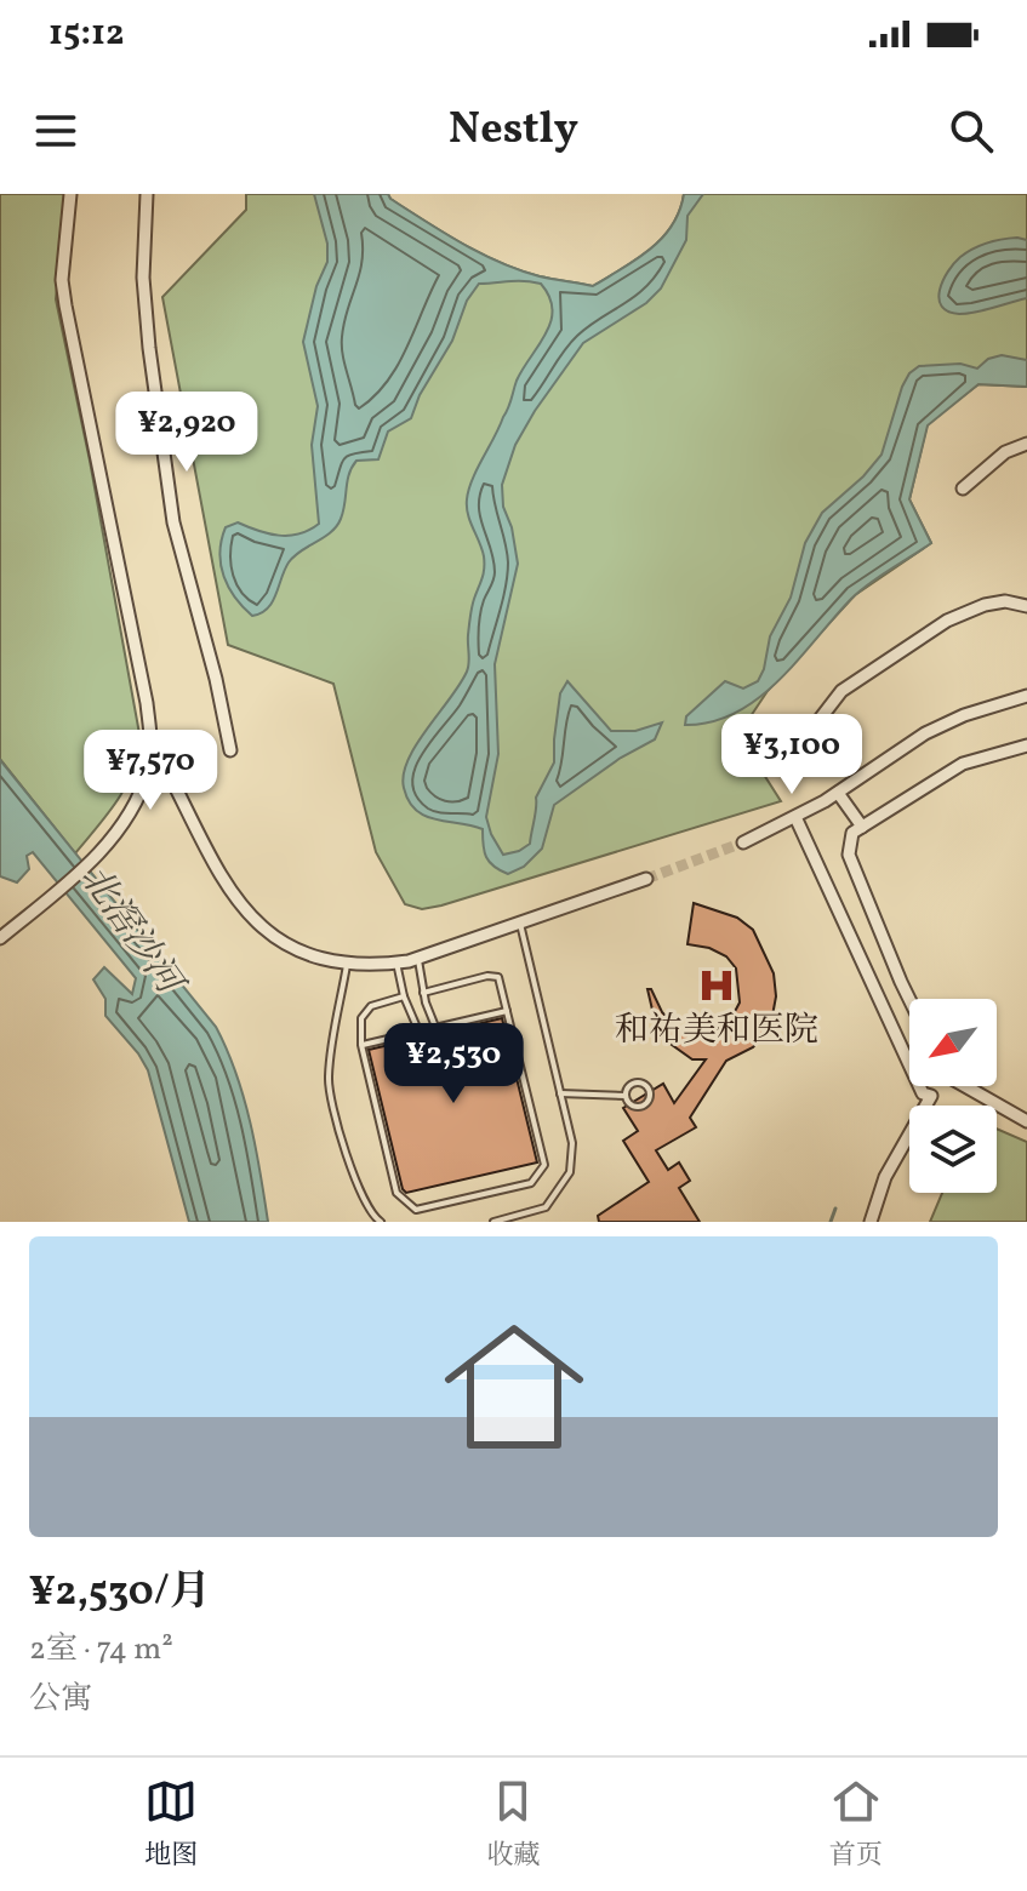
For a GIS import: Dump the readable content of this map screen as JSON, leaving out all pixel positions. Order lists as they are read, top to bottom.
{
  "water": ["北滘沙河"],
  "places": {
    "hospital": ["和祐美和医院"]
  },
  "north": "bottom left",
  "page": {
    "status": "15:12",
    "header": "Nestly",
    "price": [
      "¥2,920",
      "¥3,100",
      "¥7,570",
      "¥2,530"
    ],
    "list": [
      {
        "name": "¥2,530/月",
        "note": "2室 · 74 m² · 公寓"
      }
    ],
    "tabs": ["地图", "收藏", "首页"]
  }
}
